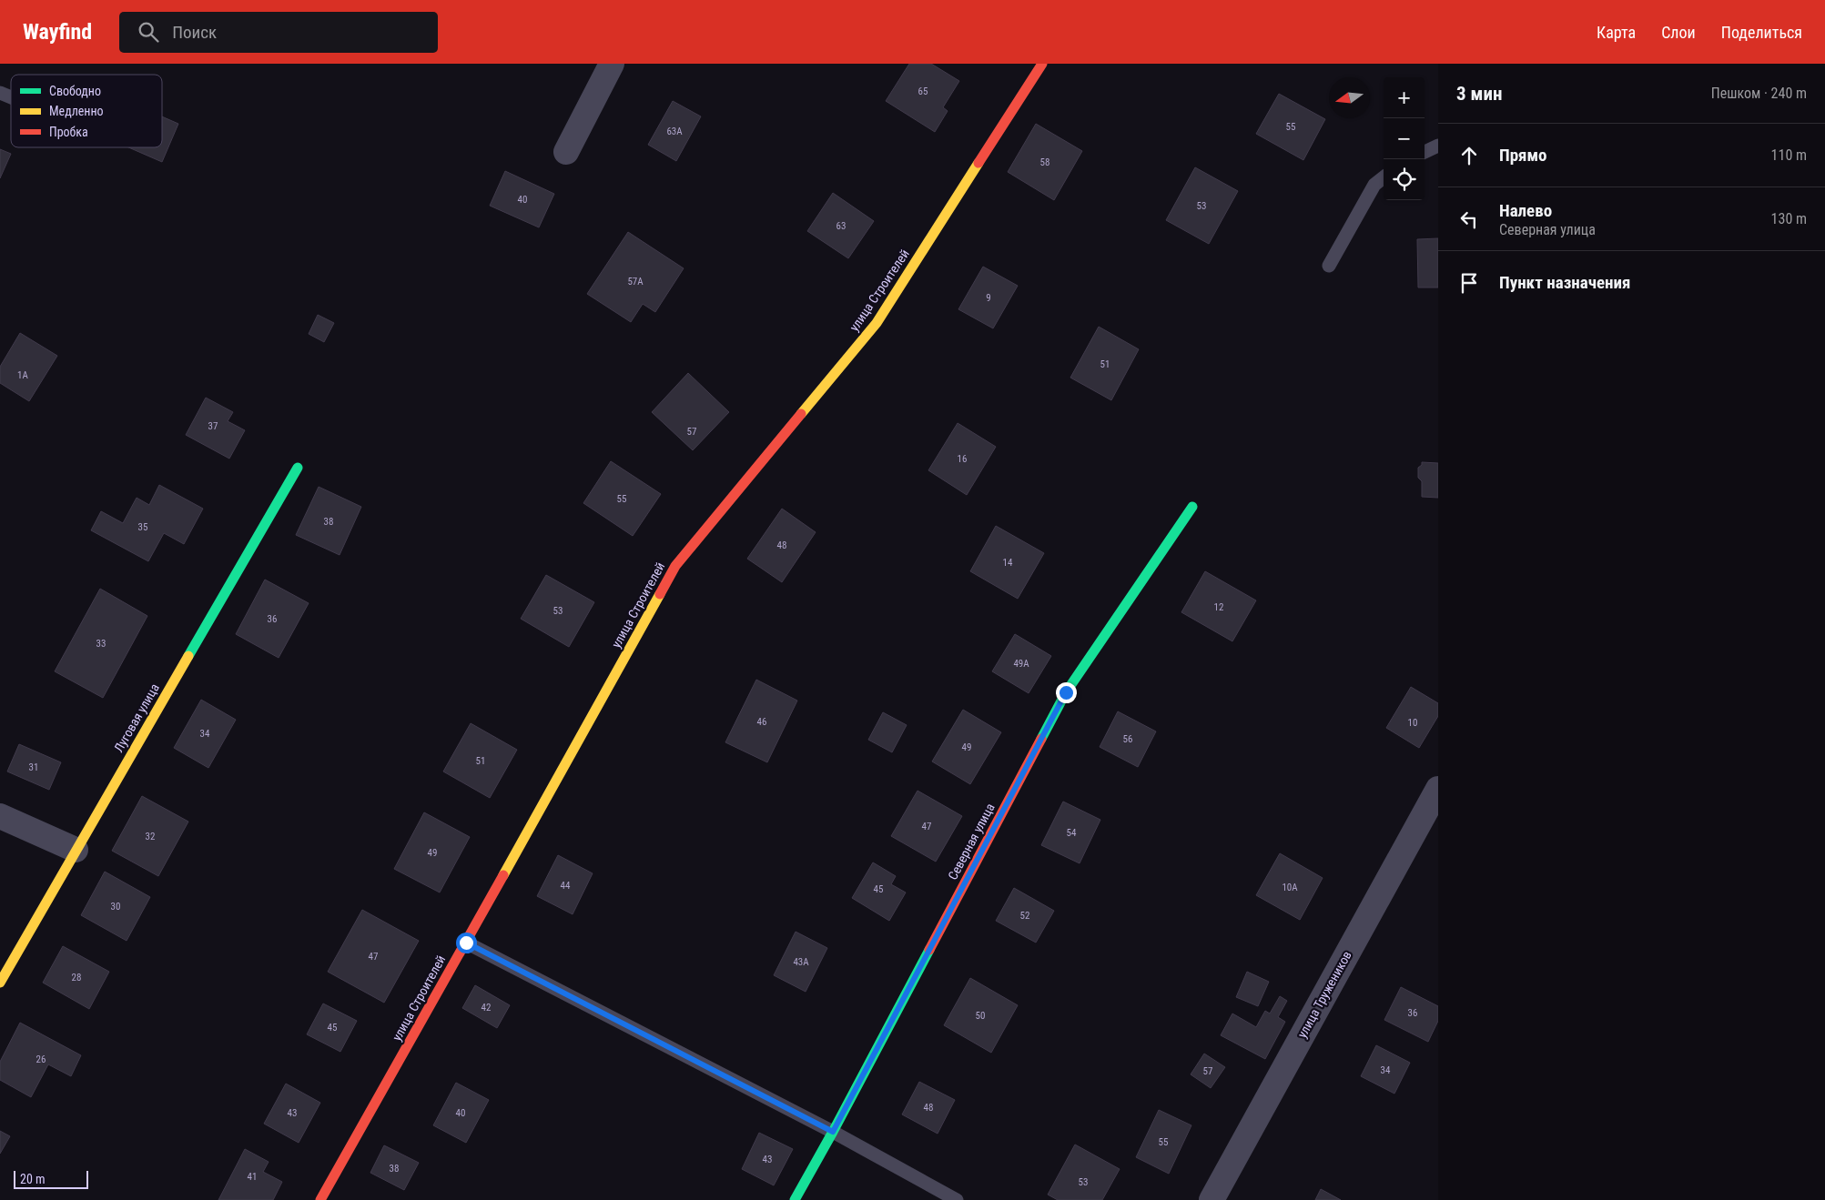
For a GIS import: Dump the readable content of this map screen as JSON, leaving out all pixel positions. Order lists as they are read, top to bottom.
{
  "streets": {
    "street": [
      "улица Строителей",
      "Луговая улица",
      "Северная улица",
      "улица Тружеников"
    ]
  },
  "house_numbers": [
    "65",
    "55",
    "63А",
    "58",
    "40",
    "53",
    "63",
    "57А",
    "9",
    "51",
    "1А",
    "37",
    "57",
    "16",
    "55",
    "38",
    "35",
    "48",
    "14",
    "12",
    "53",
    "36",
    "33",
    "49А",
    "46",
    "10",
    "34",
    "56",
    "49",
    "51",
    "31",
    "47",
    "54",
    "32",
    "49",
    "44",
    "10А",
    "45",
    "30",
    "52",
    "47",
    "43А",
    "28",
    "42",
    "36",
    "50",
    "45",
    "26",
    "34",
    "57",
    "48",
    "43",
    "40",
    "55",
    "43",
    "38",
    "41",
    "53"
  ],
  "legend": ["Свободно", "Медленно", "Пробка"],
  "scale_bar": "20 m",
  "north": "left",
  "page": {
    "header": "Wayfind",
    "search": "Поиск",
    "nav": ["Карта", "Слои", "Поделиться"],
    "heading": ["3 мин", "Пешком · 240 m"],
    "map_buttons": ["+", "−"],
    "list": [
      ["Прямо", "110 m"],
      ["Налево", "Северная улица", "130 m"],
      "Пункт назначения"
    ],
    "scale": "20 m"
  }
}
